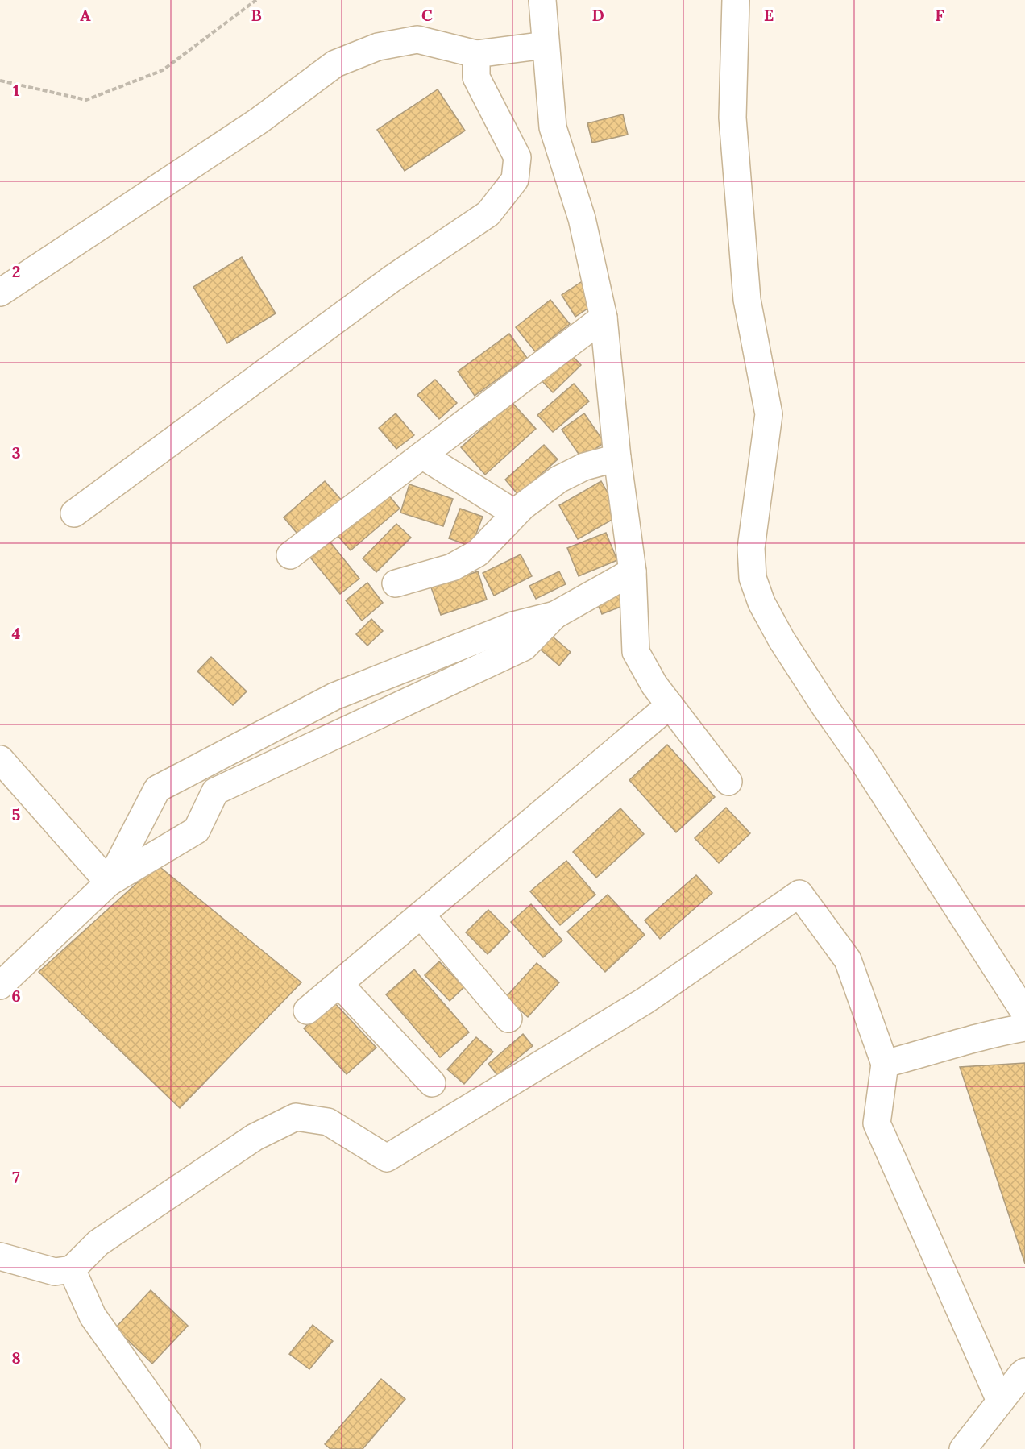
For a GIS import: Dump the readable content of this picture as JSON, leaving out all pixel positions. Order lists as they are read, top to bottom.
{
  "grid": {
    "columns": [
      "A",
      "B",
      "C",
      "D",
      "E",
      "F"
    ],
    "rows": [
      "1",
      "2",
      "3",
      "4",
      "5",
      "6",
      "7",
      "8"
    ]
  }
}
